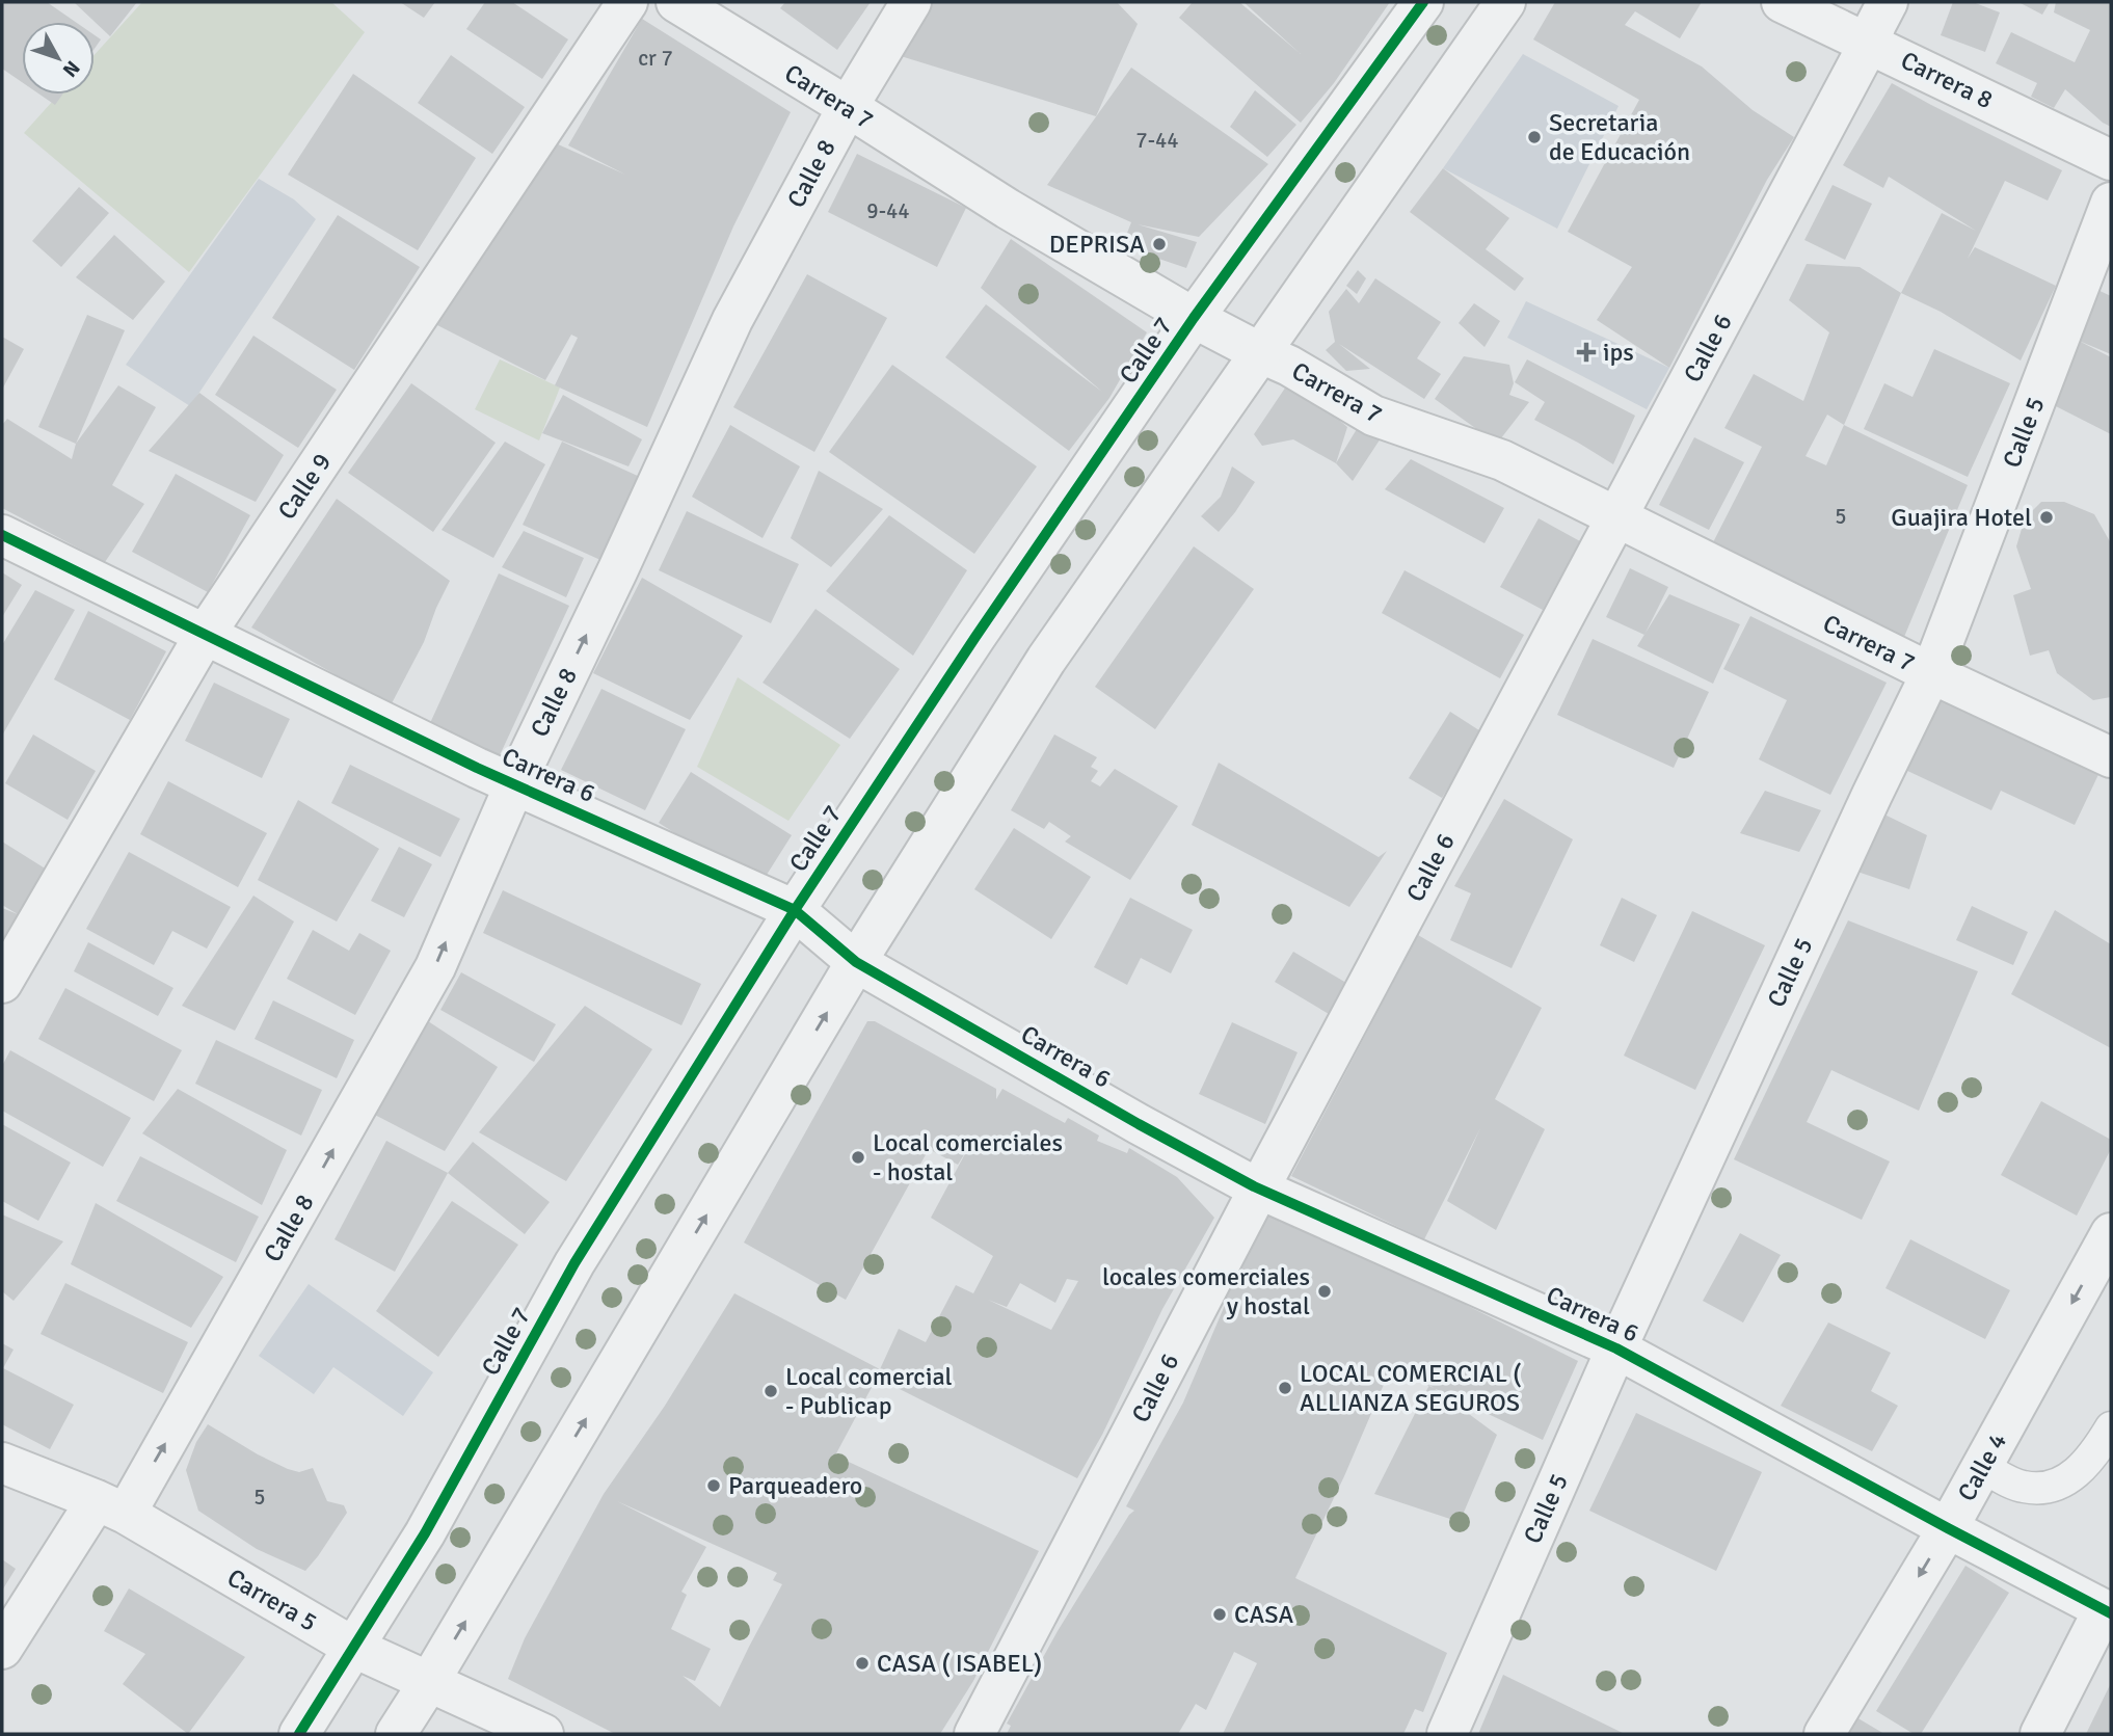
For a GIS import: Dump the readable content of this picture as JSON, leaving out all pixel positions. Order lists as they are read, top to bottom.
{
  "streets": {
    "street": [
      "Carrera 8",
      "Carrera 7",
      "Calle 8",
      "Calle 6",
      "Calle 7",
      "Calle 5",
      "Calle 9",
      "Carrera 6",
      "Calle 4",
      "Carrera 5"
    ]
  },
  "crossings": [
    ["Carrera 8", "Calle 6"],
    ["Carrera 7", "Calle 8"],
    ["Carrera 7", "Calle 6"],
    ["Carrera 7", "Calle 7"],
    ["Carrera 7", "Calle 5"],
    ["Calle 8", "Carrera 6"],
    ["Calle 8", "Carrera 5"],
    ["Calle 6", "Carrera 6"],
    ["Calle 7", "Carrera 6"],
    ["Calle 7", "Carrera 5"],
    ["Calle 5", "Carrera 6"],
    ["Calle 9", "Carrera 6"],
    ["Carrera 6", "Calle 4"]
  ],
  "one_way": ["Calle 8", "Calle 4"],
  "places": {
    "other": [
      "Secretaria de Educación",
      "DEPRISA",
      "Guajira Hotel",
      "Local comerciales - hostal",
      "locales comerciales y hostal",
      "LOCAL COMERCIAL ( ALLIANZA SEGUROS",
      "Local comercial - Publicap",
      "Parqueadero",
      "CASA",
      "CASA ( ISABEL)"
    ],
    "health": ["ips"]
  },
  "house_numbers": [
    "cr 7",
    "7-44",
    "9-44",
    "5",
    "5"
  ],
  "north": "bottom right"
}
